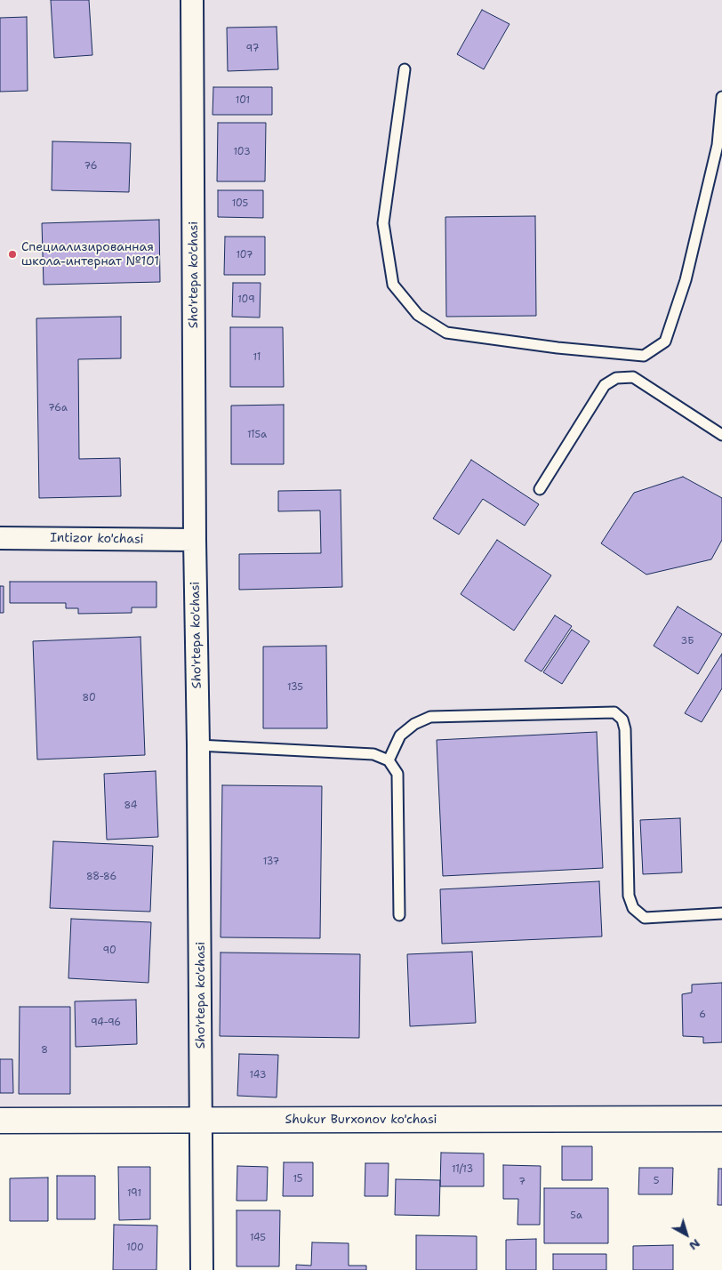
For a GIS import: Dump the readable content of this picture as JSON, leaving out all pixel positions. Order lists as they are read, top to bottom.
{
  "streets": {
    "street": ["Sho'rtepa ko'chasi", "Intizor ko'chasi", "Shukur Burxonov ko'chasi"]
  },
  "crossings": [
    ["Sho'rtepa ko'chasi", "Intizor ko'chasi"],
    ["Sho'rtepa ko'chasi", "Shukur Burxonov ko'chasi"]
  ],
  "places": ["Специализированная школа-интернат №101"],
  "house_numbers": [
    "97",
    "101",
    "103",
    "76",
    "105",
    "107",
    "109",
    "11",
    "76а",
    "115а",
    "3Б",
    "135",
    "80",
    "84",
    "137",
    "88-86",
    "90",
    "6",
    "94-96",
    "8",
    "143",
    "11/13",
    "15",
    "5",
    "7",
    "191",
    "5а",
    "145",
    "100"
  ],
  "north": "bottom right"
}
